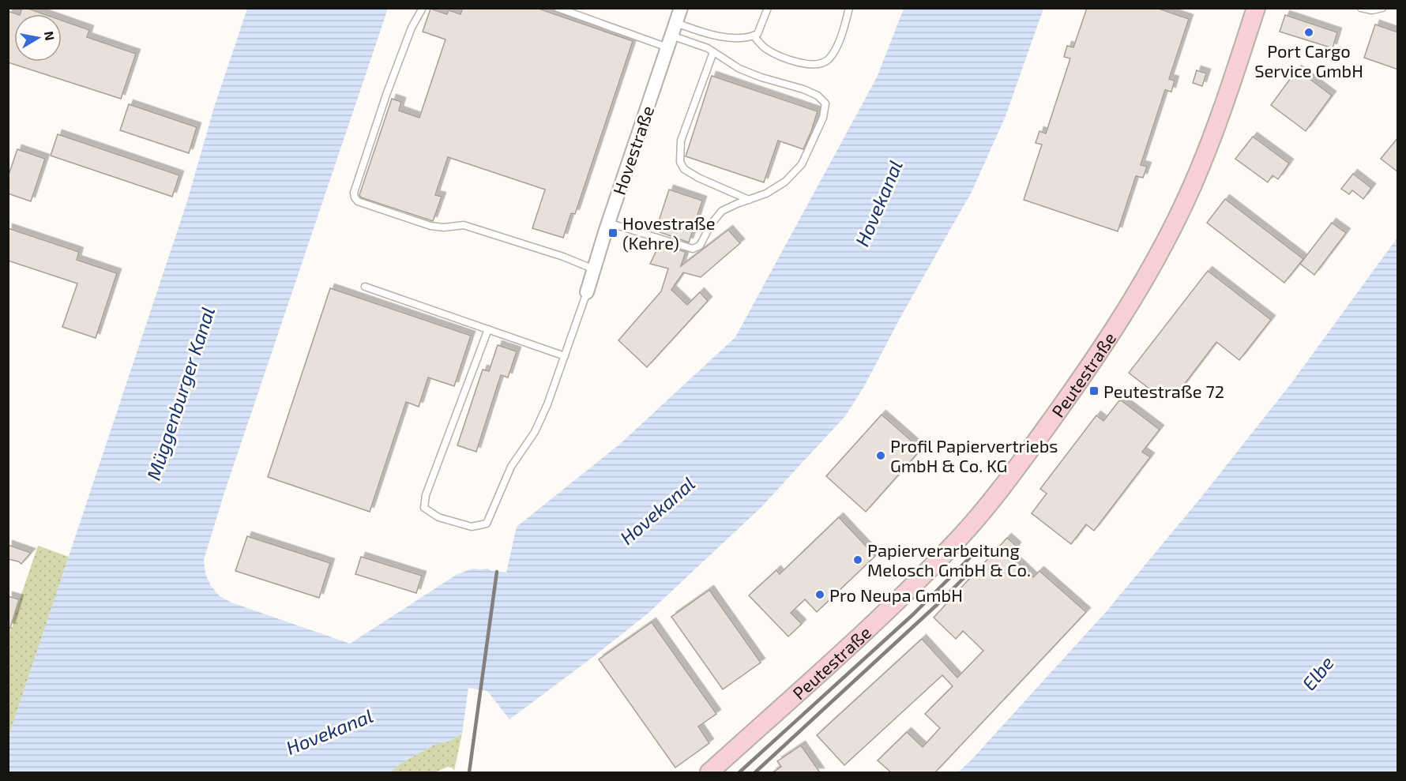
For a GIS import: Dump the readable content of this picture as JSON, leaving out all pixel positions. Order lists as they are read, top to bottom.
{
  "streets": {
    "street": ["Hovestraße", "Peutestraße"]
  },
  "water": ["Hovekanal", "Müggenburger Kanal", "Elbe"],
  "places": {
    "other": [
      "Port Cargo Service GmbH",
      "Profil Papiervertriebs GmbH & Co. KG",
      "Papierverarbeitung Melosch GmbH & Co.",
      "Pro Neupa GmbH"
    ],
    "transit": ["Hovestraße (Kehre)", "Peutestraße 72"]
  },
  "north": "right"
}
